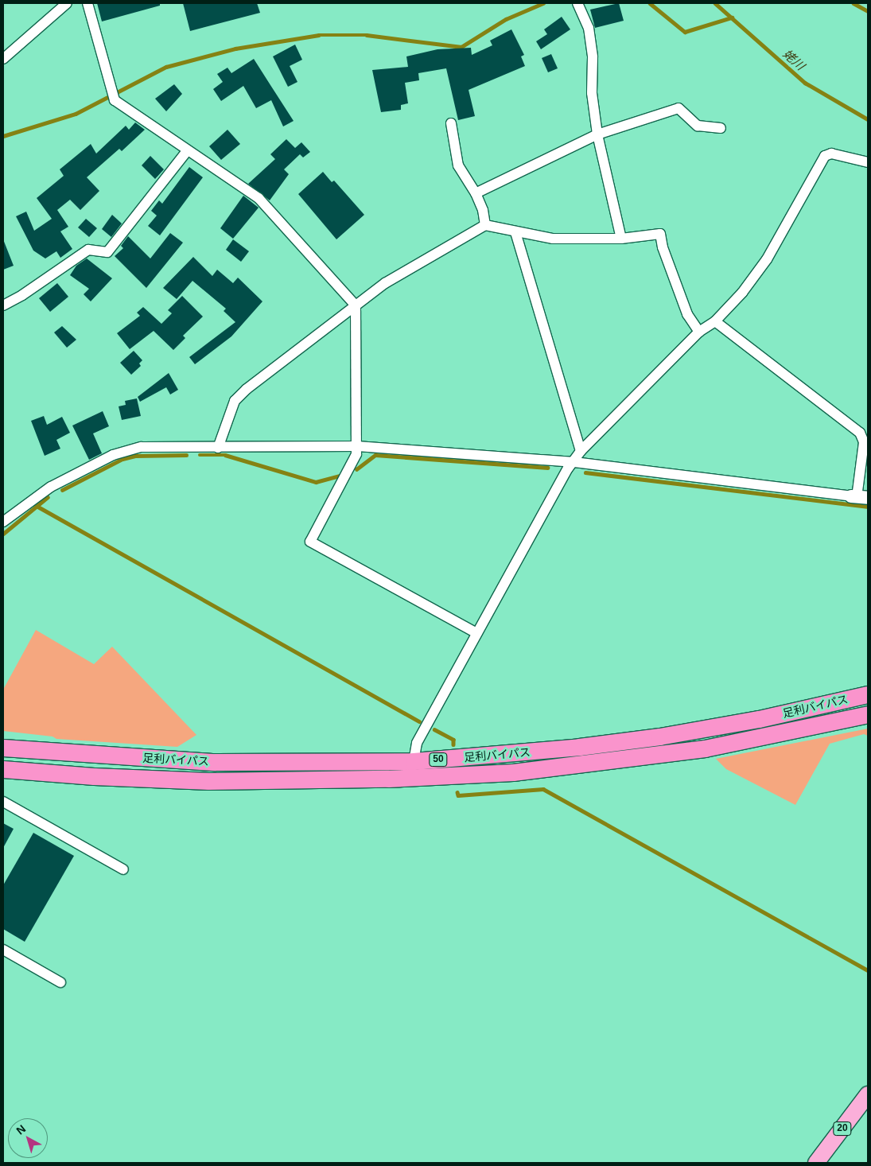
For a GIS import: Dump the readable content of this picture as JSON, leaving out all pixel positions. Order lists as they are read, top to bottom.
{
  "streets": {
    "highway": ["足利バイパス", "50"],
    "main road": ["20"]
  },
  "water": ["姥川"],
  "north": "top left"
}
